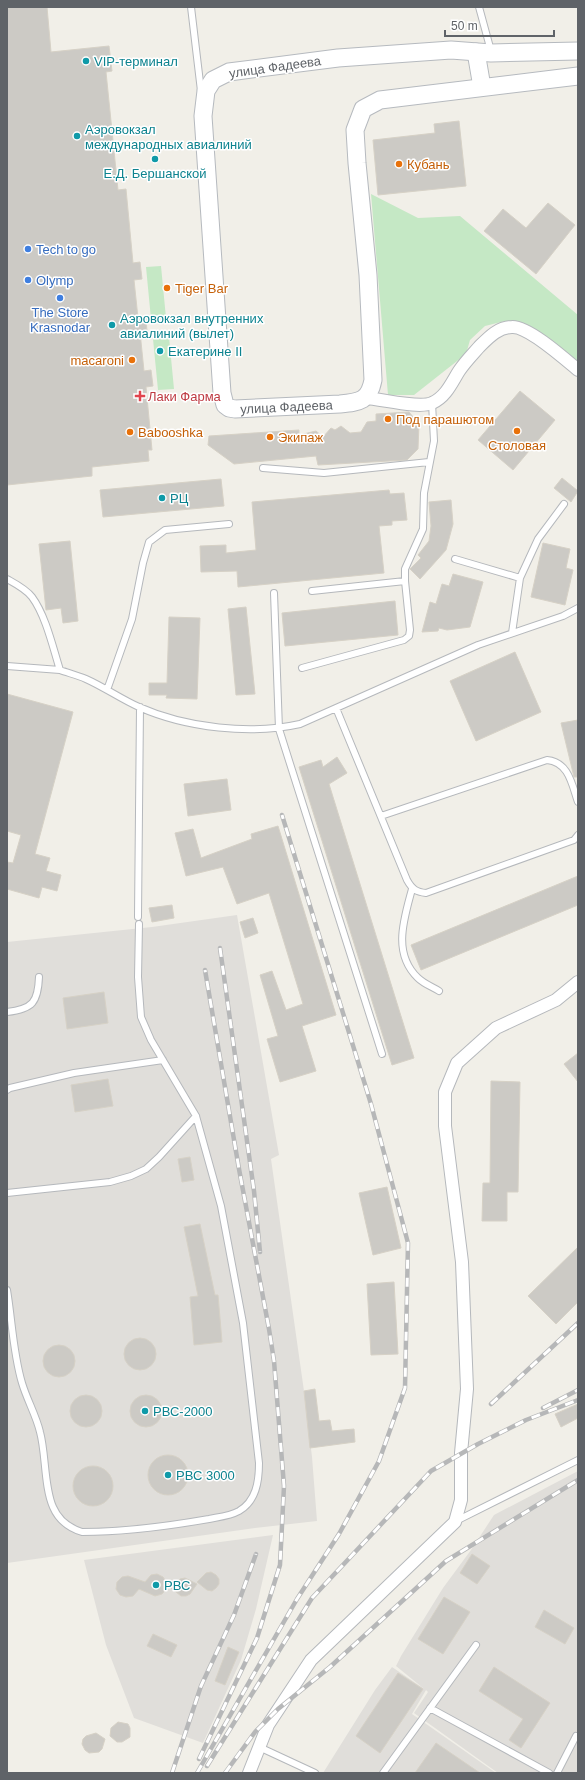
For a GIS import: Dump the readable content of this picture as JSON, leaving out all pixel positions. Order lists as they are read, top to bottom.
{
  "streets": {
    "main road": ["улица Фадеева"]
  },
  "places": {
    "other": [
      "VIP-терминал",
      "Аэровокзал международных авиалиний",
      "Е.Д. Бершанской",
      "Кубань",
      "Tech to go",
      "Olymp",
      "Tiger Bar",
      "The Store Krasnodar",
      "Аэровокзал внутренних авиалиний (вылет)",
      "Екатерине II",
      "macaroni",
      "Под парашютом",
      "Столовая",
      "Babooshka",
      "Экипаж",
      "РЦ",
      "РВС-2000",
      "РВС 3000",
      "РВС"
    ],
    "health": ["Лаки Фарма"]
  },
  "scale_bar": "50 m"
}
